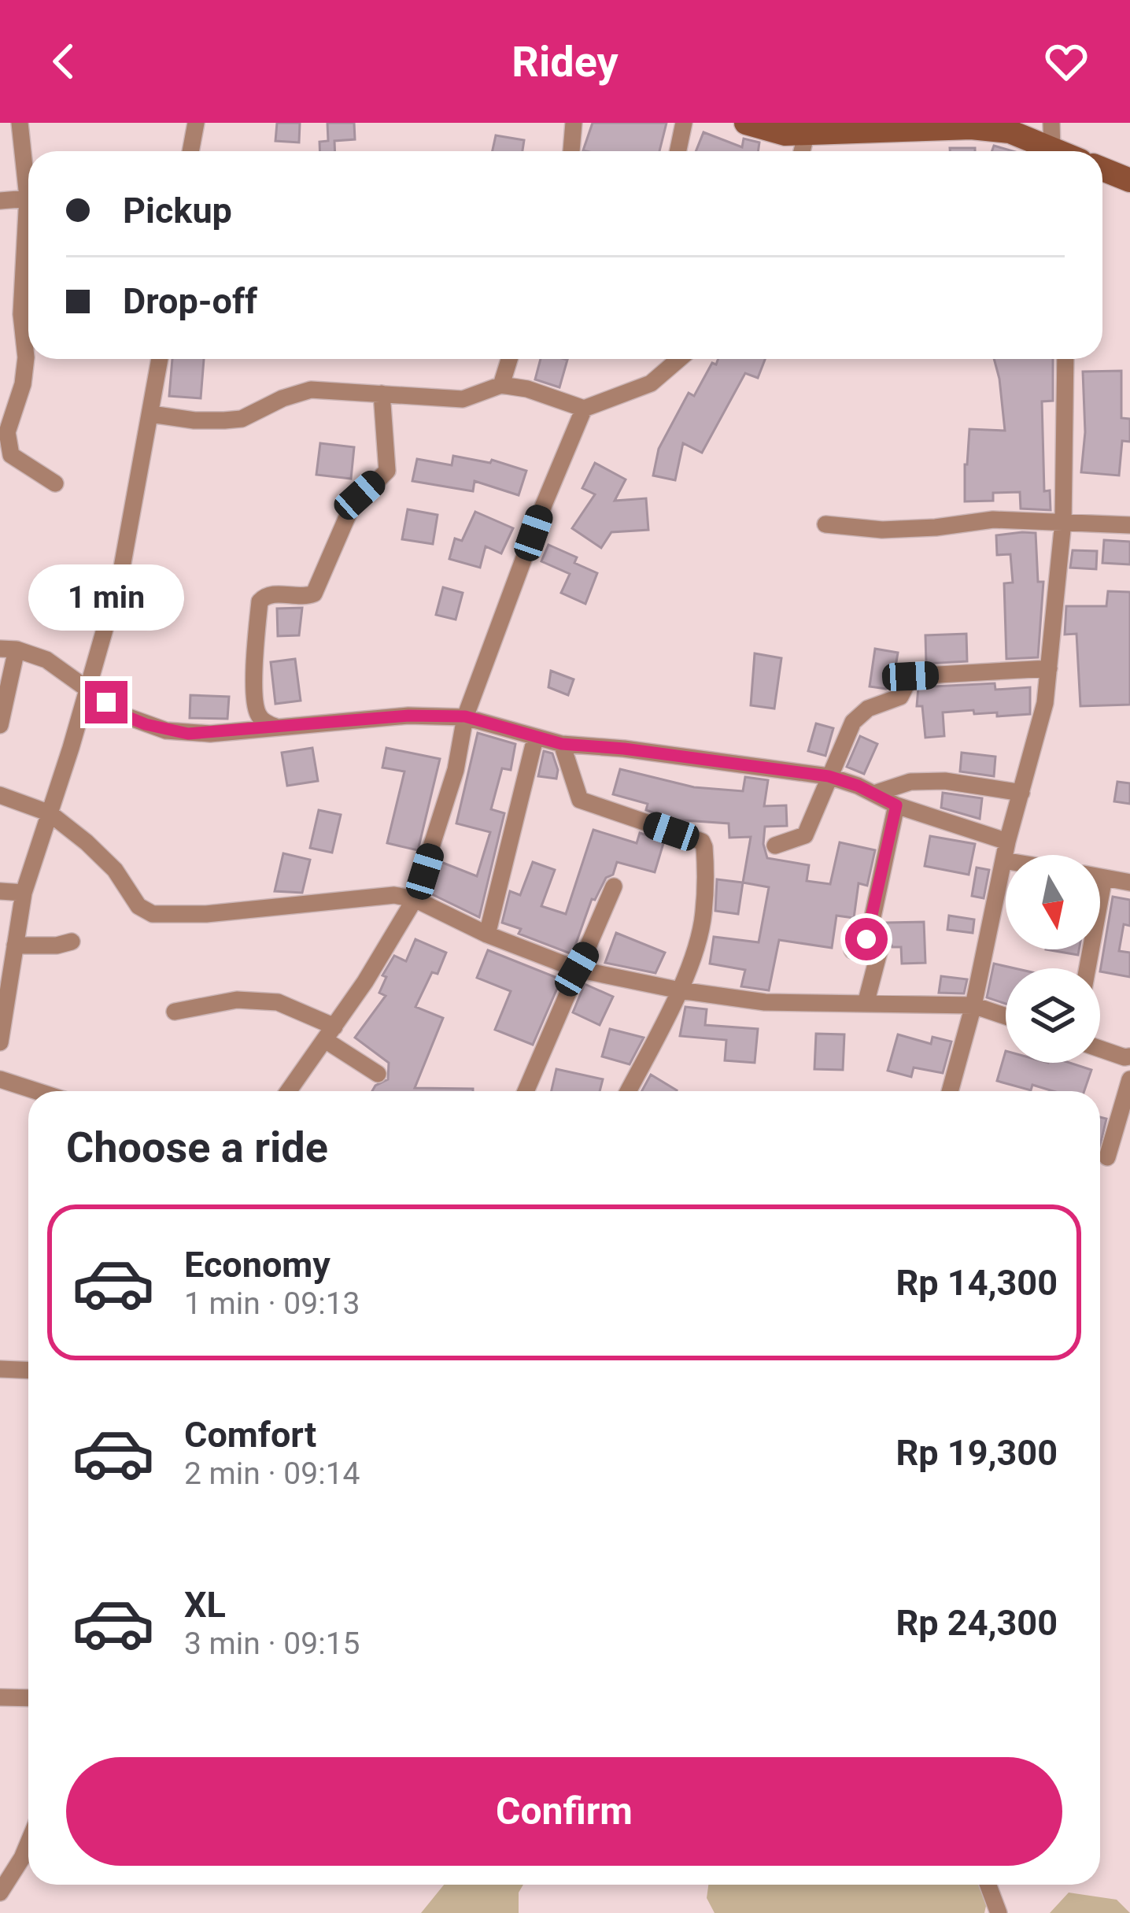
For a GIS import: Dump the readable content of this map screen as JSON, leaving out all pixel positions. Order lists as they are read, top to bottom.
{
  "north": "bottom",
  "page": {
    "header": "Ridey",
    "banner": ["Pickup", "Drop-off"],
    "bubble": "1 min",
    "heading": "Choose a ride",
    "list": [
      {
        "name": "Economy",
        "note": "1 min · 09:13",
        "value": "Rp 14,300"
      },
      {
        "name": "Comfort",
        "note": "2 min · 09:14",
        "value": "Rp 19,300"
      },
      {
        "name": "XL",
        "note": "3 min · 09:15",
        "value": "Rp 24,300"
      }
    ],
    "buttons": "Confirm"
  }
}
